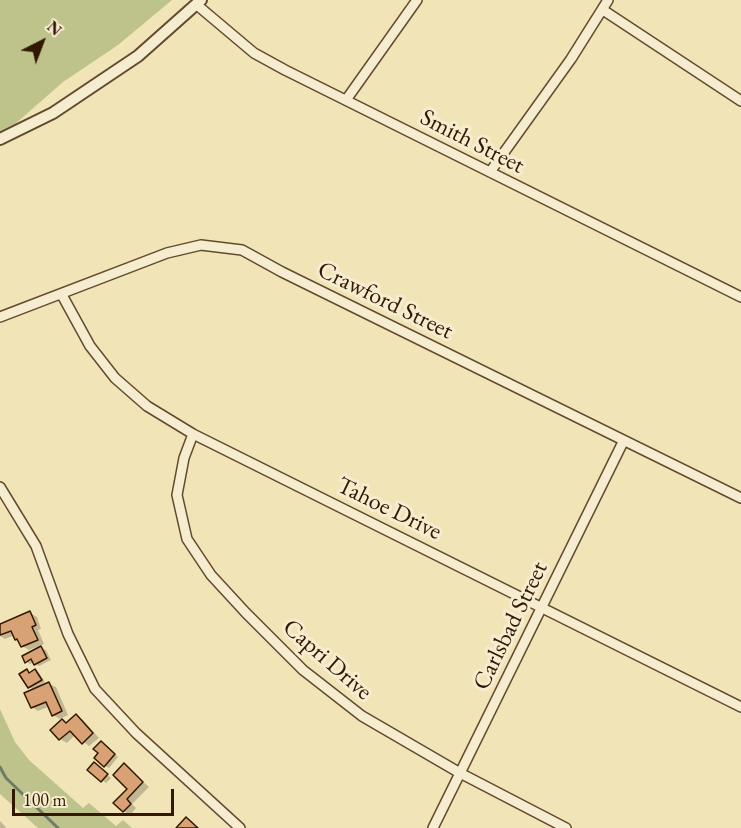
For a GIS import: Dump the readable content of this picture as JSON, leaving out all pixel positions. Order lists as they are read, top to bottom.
{
  "streets": {
    "street": [
      "Smith Street",
      "Crawford Street",
      "Tahoe Drive",
      "Carlsbad Street",
      "Capri Drive"
    ]
  },
  "crossings": [
    ["Crawford Street", "Tahoe Drive"],
    ["Crawford Street", "Carlsbad Street"],
    ["Tahoe Drive", "Carlsbad Street"],
    ["Tahoe Drive", "Capri Drive"],
    ["Carlsbad Street", "Capri Drive"]
  ],
  "scale_bar": "100 m",
  "north": "top right"
}
